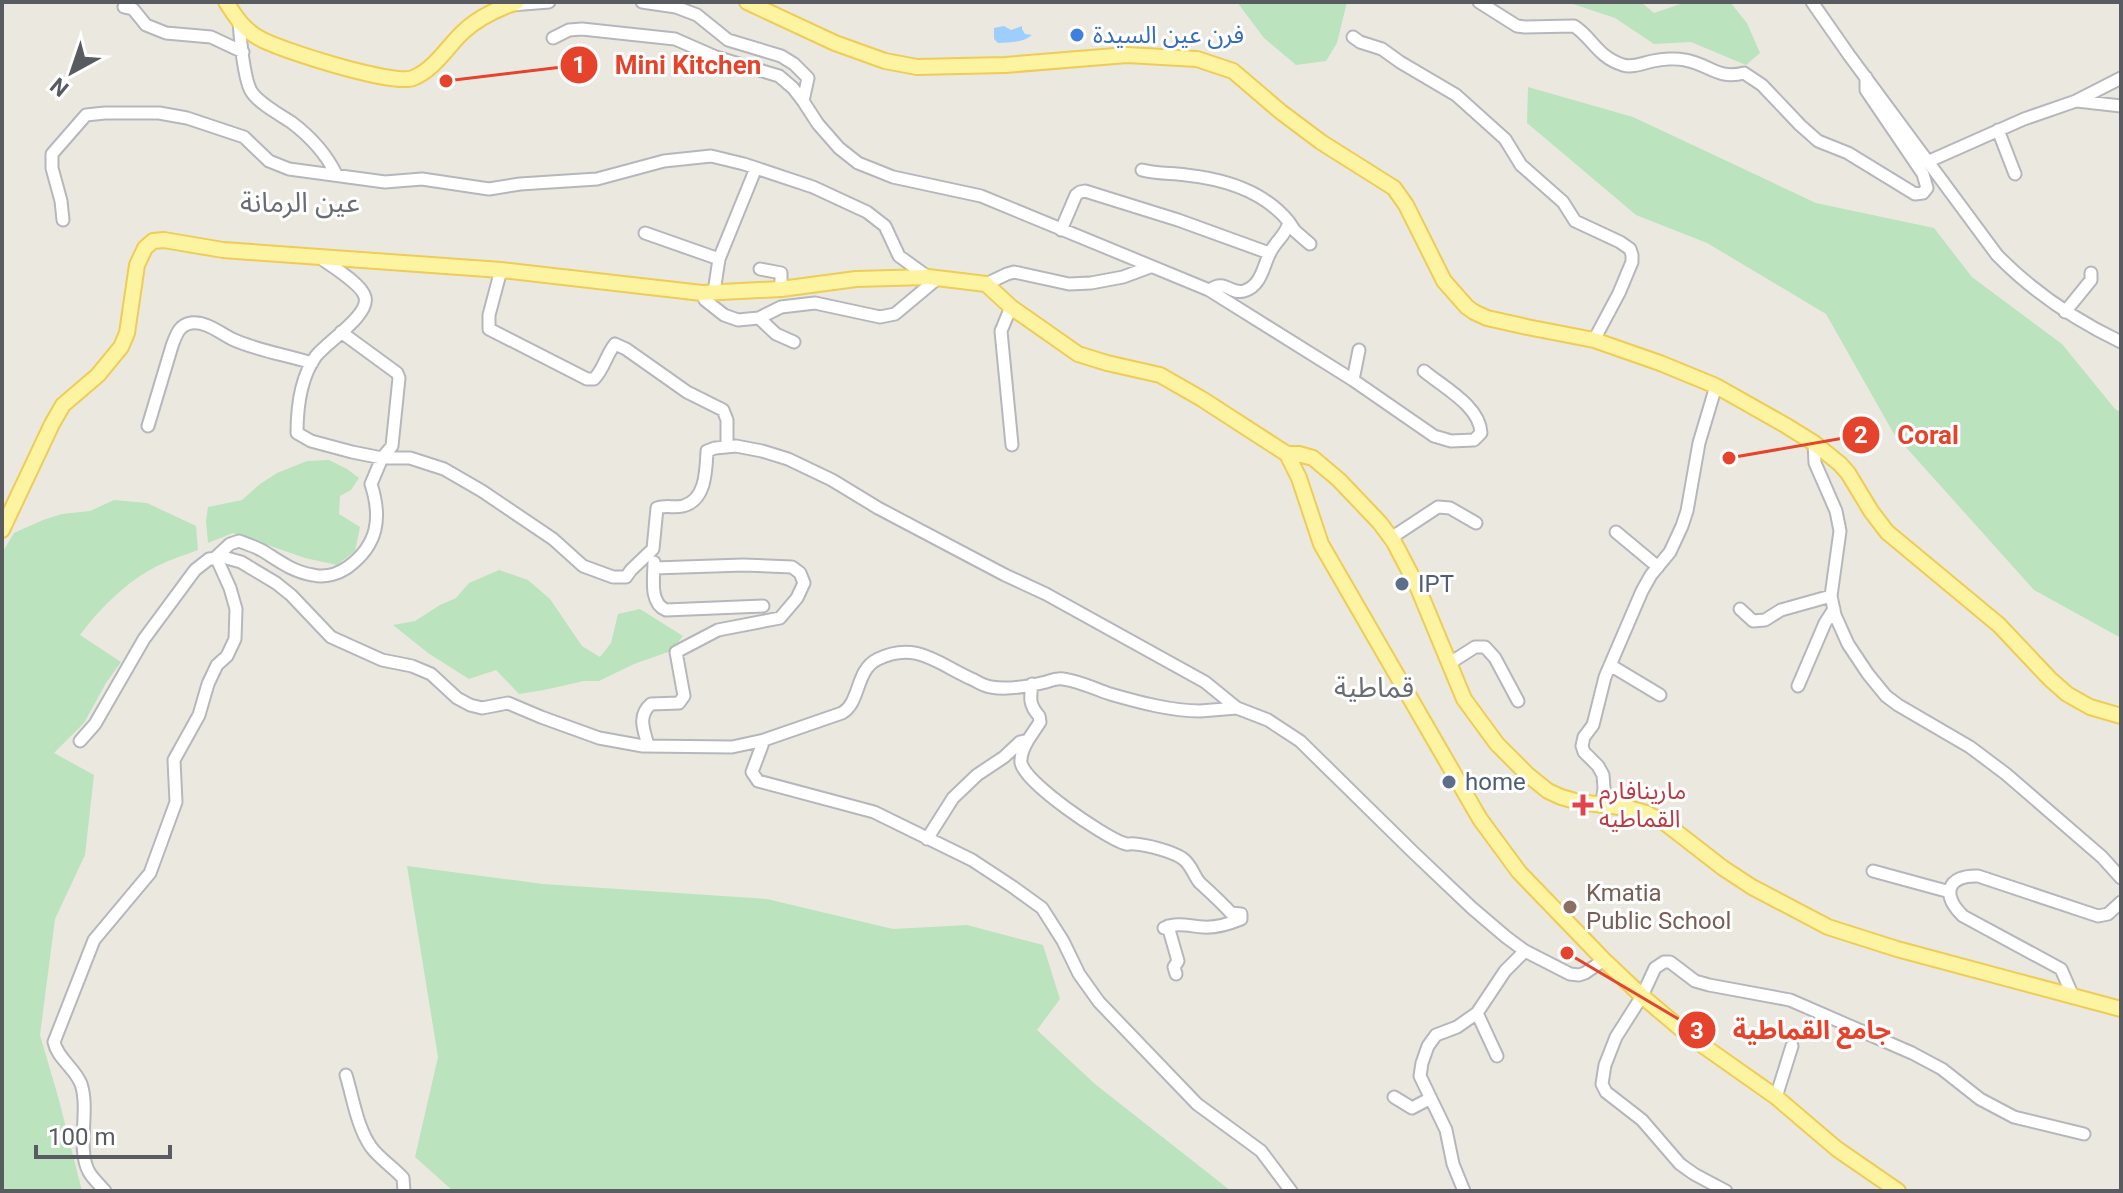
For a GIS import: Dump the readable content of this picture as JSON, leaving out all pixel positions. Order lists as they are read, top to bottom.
{
  "districts": ["عين الرمانة", "قماطية"],
  "places": {
    "other": [
      "فرن عين السيدة",
      "Mini Kitchen",
      "Coral",
      "IPT",
      "home",
      "Kmatia Public School",
      "جامع القماطية"
    ],
    "health": ["مارينافارم القماطيه"]
  },
  "scale_bar": "100 m",
  "north": "bottom left"
}
